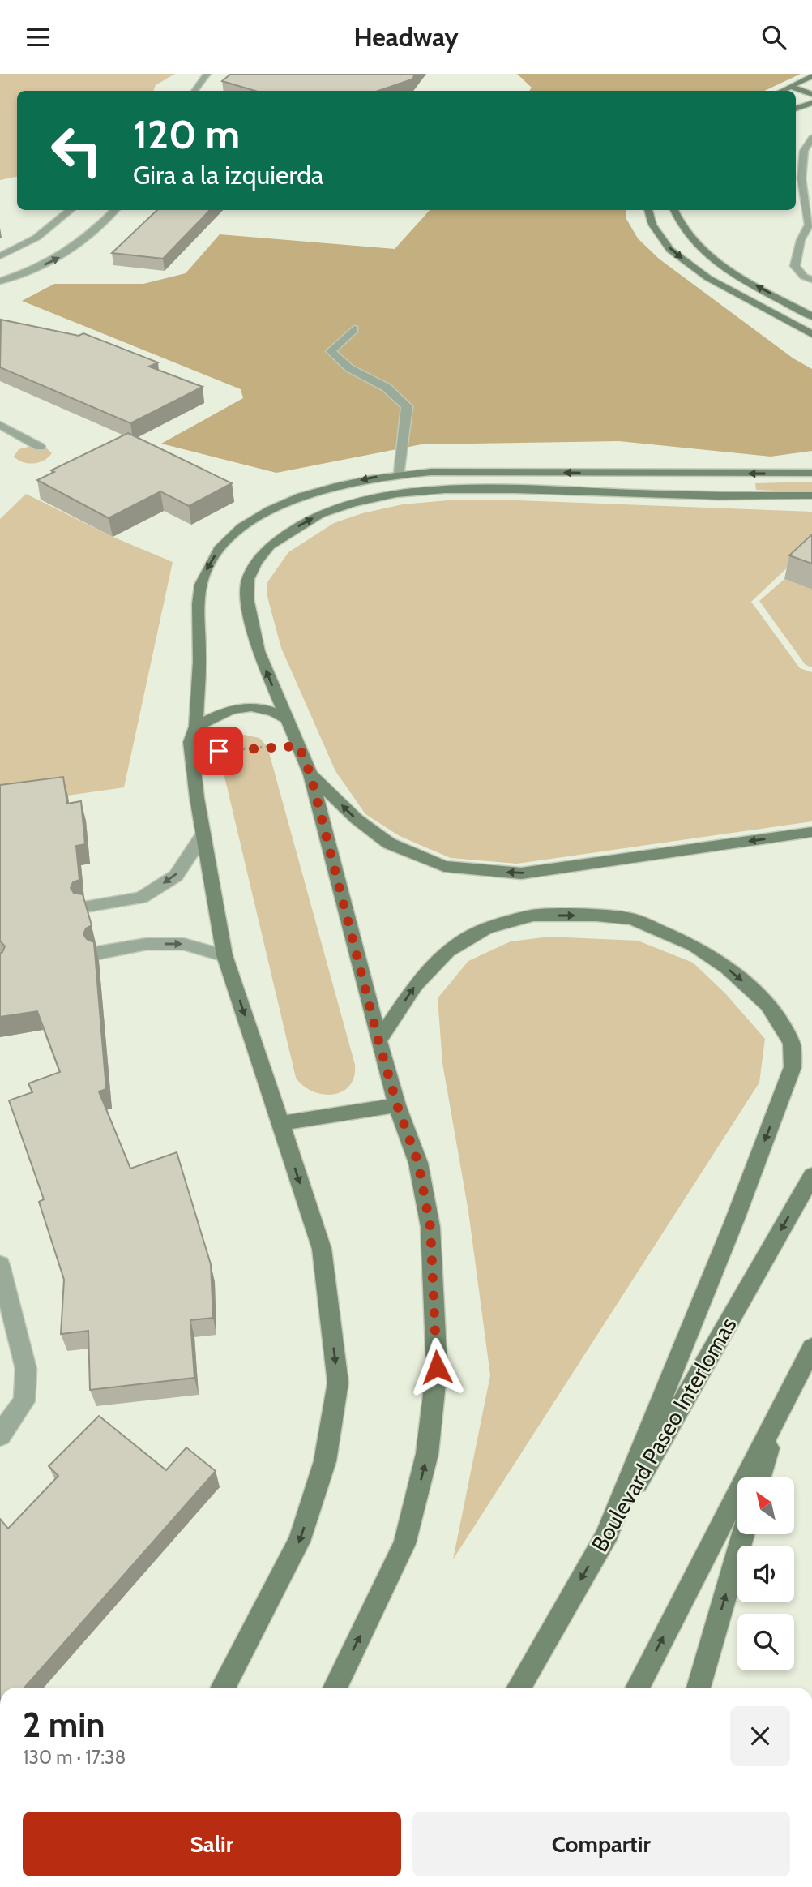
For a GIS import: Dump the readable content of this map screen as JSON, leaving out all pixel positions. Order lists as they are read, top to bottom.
{
  "streets": {
    "main road": ["Boulevard Paseo Interlomas"]
  },
  "north": "top left",
  "page": {
    "header": "Headway",
    "turn": ["120 m", "Gira a la izquierda"],
    "heading": ["2 min", "130 m · 17:38"],
    "buttons": ["Salir", "Compartir"]
  }
}
